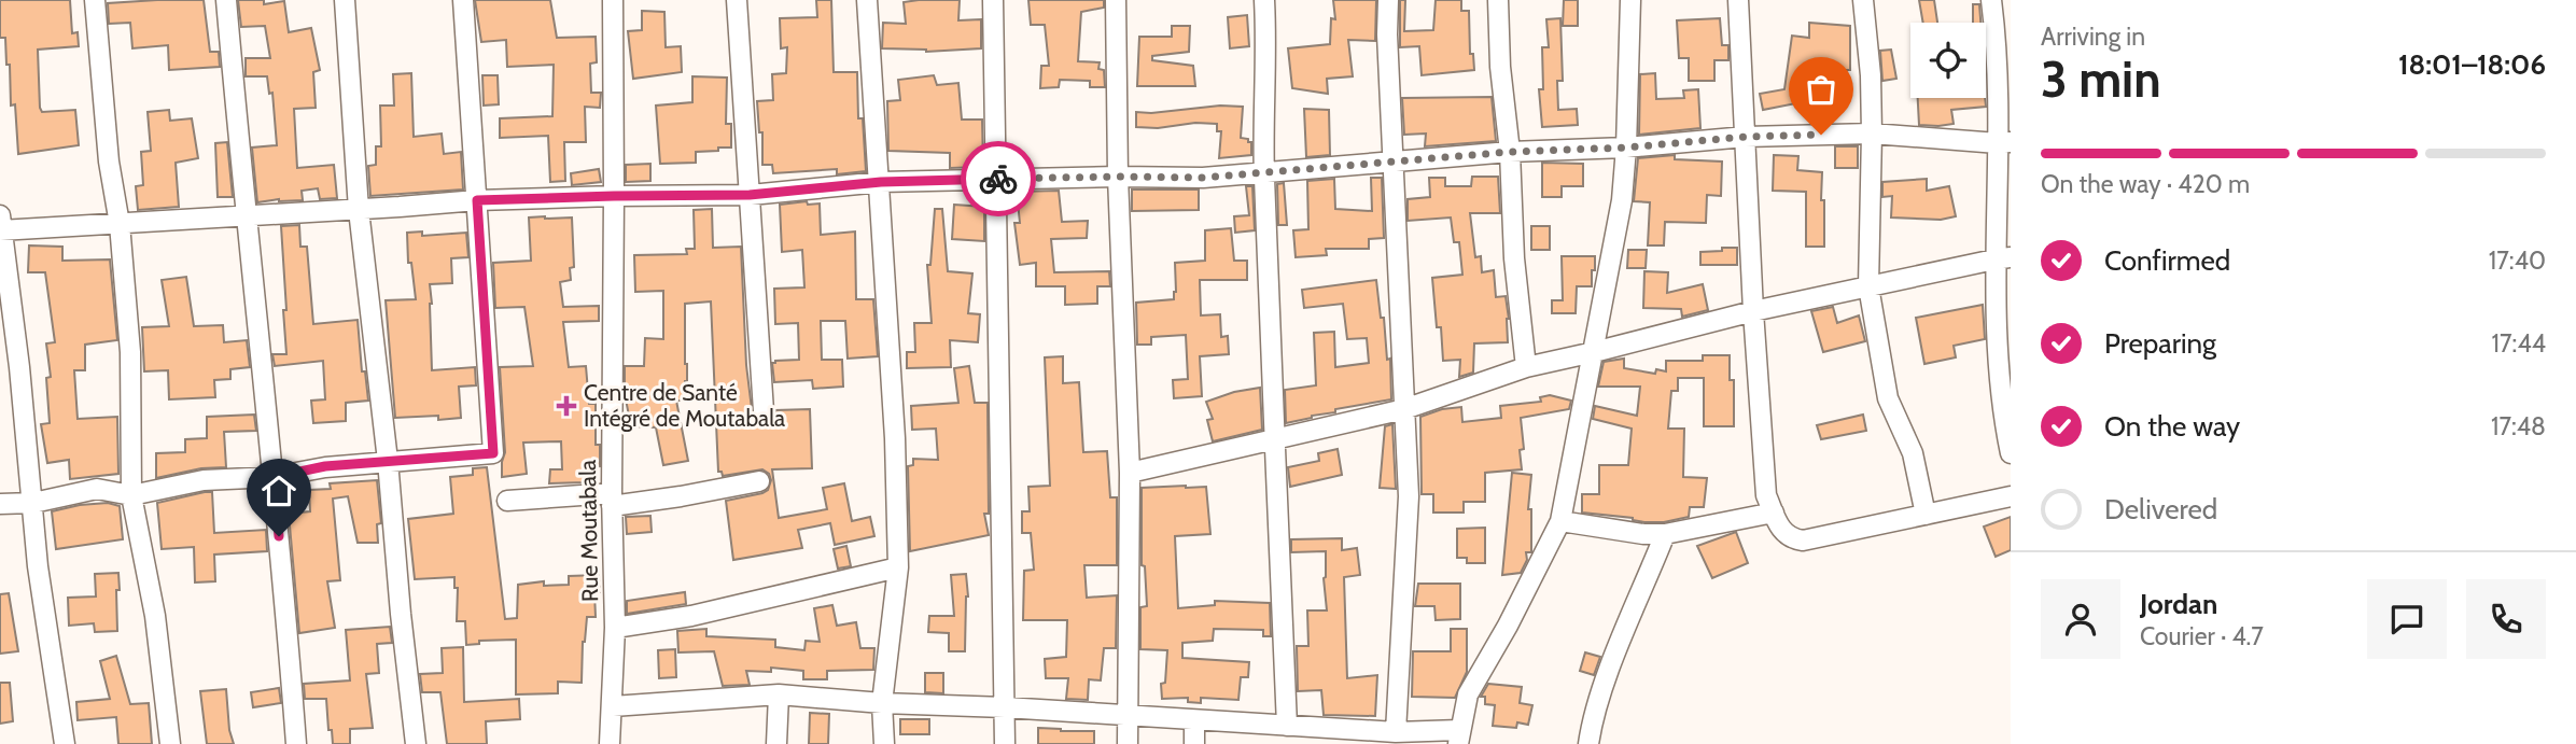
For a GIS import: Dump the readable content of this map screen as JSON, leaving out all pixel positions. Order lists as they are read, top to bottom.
{
  "streets": {
    "street": ["Rue Moutabala"]
  },
  "places": {
    "health": ["Centre de Santé Intégré de Moutabala"]
  },
  "page": {
    "heading": ["3 min", "Arriving in", "18:01–18:06"],
    "panel": ["Jordan", "Courier · 4.7"],
    "bar": "On the way · 420 m",
    "list": [
      ["Confirmed", "17:40"],
      ["Preparing", "17:44"],
      ["On the way", "17:48"],
      "Delivered"
    ]
  }
}
